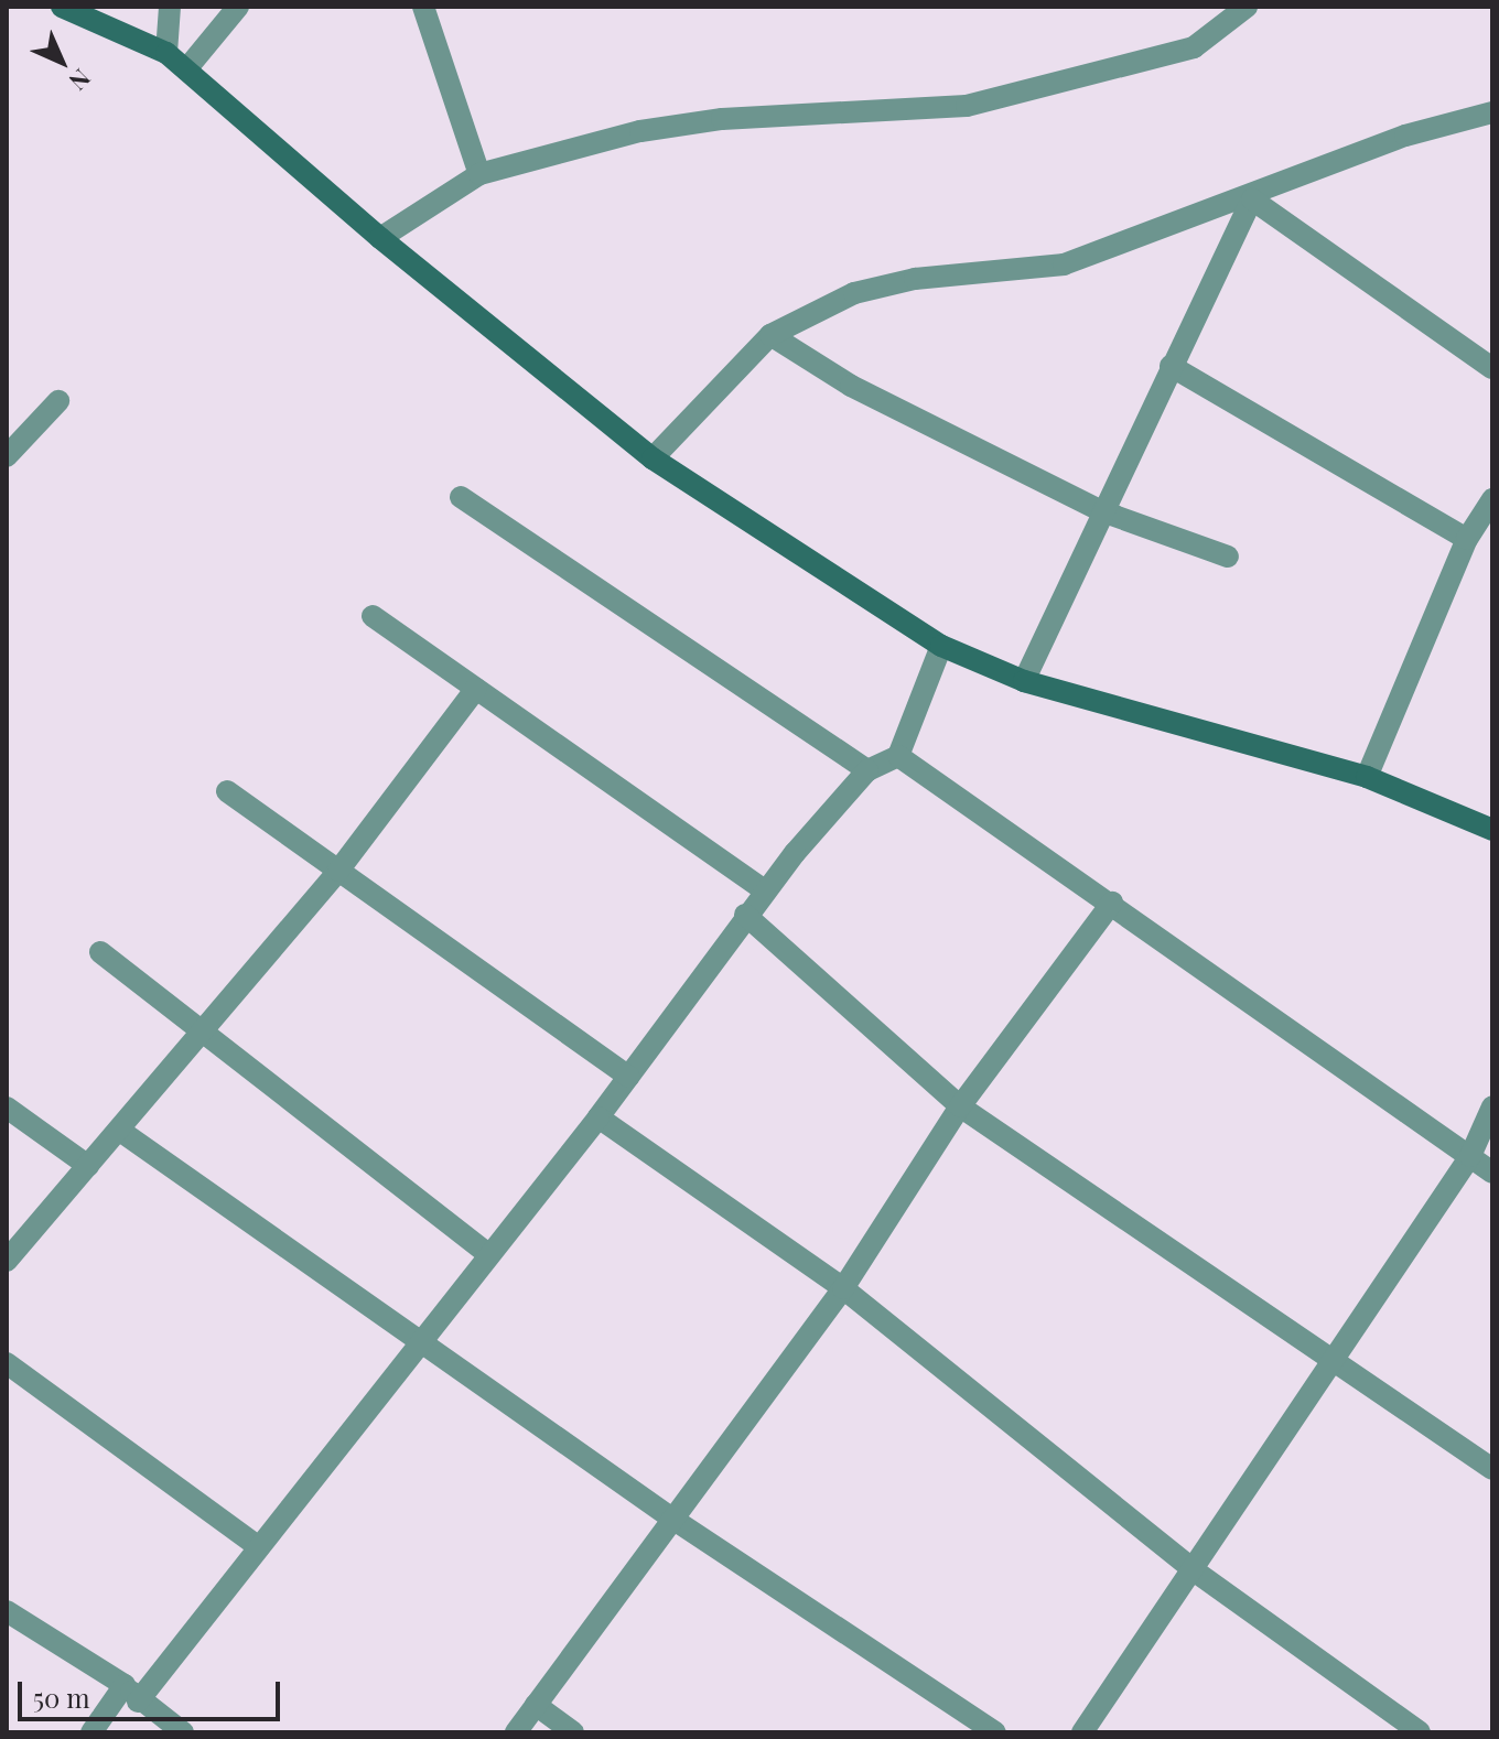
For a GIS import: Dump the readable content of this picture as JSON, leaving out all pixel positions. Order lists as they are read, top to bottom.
{
  "scale_bar": "50 m",
  "north": "bottom right"
}
